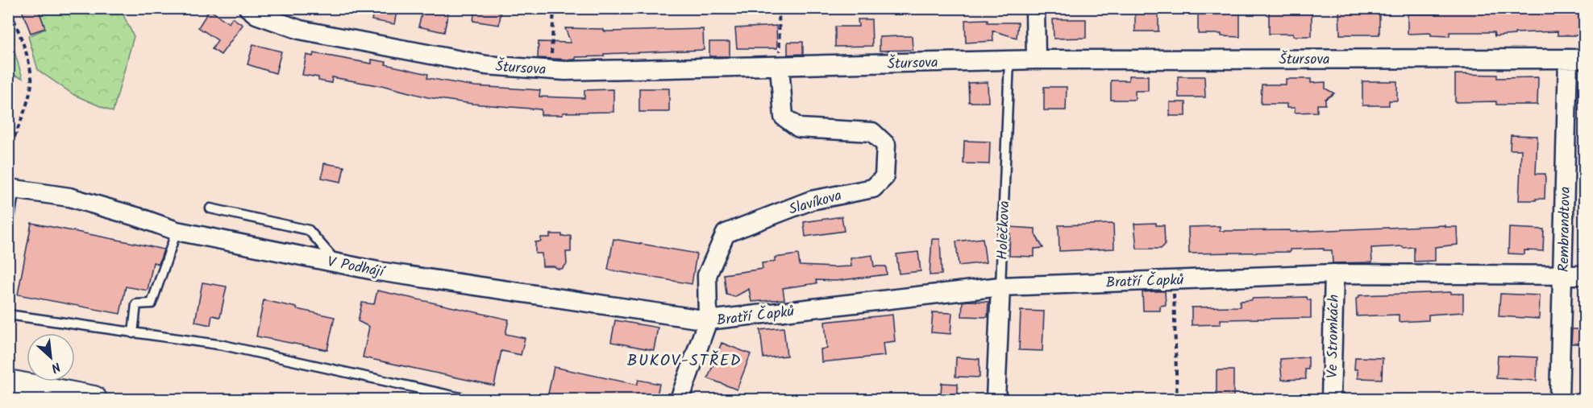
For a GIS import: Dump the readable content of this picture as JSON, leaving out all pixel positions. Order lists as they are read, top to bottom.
{
  "streets": {
    "street": [
      "Štursova",
      "Slavíkova",
      "Rembrandtova",
      "Holečkova",
      "V Podhájí",
      "Bratří Čapků",
      "Ve Stromkách"
    ]
  },
  "crossings": [
    ["Štursova", "Slavíkova"],
    ["Štursova", "Rembrandtova"],
    ["Štursova", "Holečkova"],
    ["Slavíkova", "V Podhájí"],
    ["Slavíkova", "Bratří Čapků"],
    ["Rembrandtova", "Bratří Čapků"],
    ["Holečkova", "Bratří Čapků"],
    ["V Podhájí", "Bratří Čapků"],
    ["Bratří Čapků", "Ve Stromkách"]
  ],
  "districts": ["BUKOV-STŘED"],
  "north": "bottom right"
}
